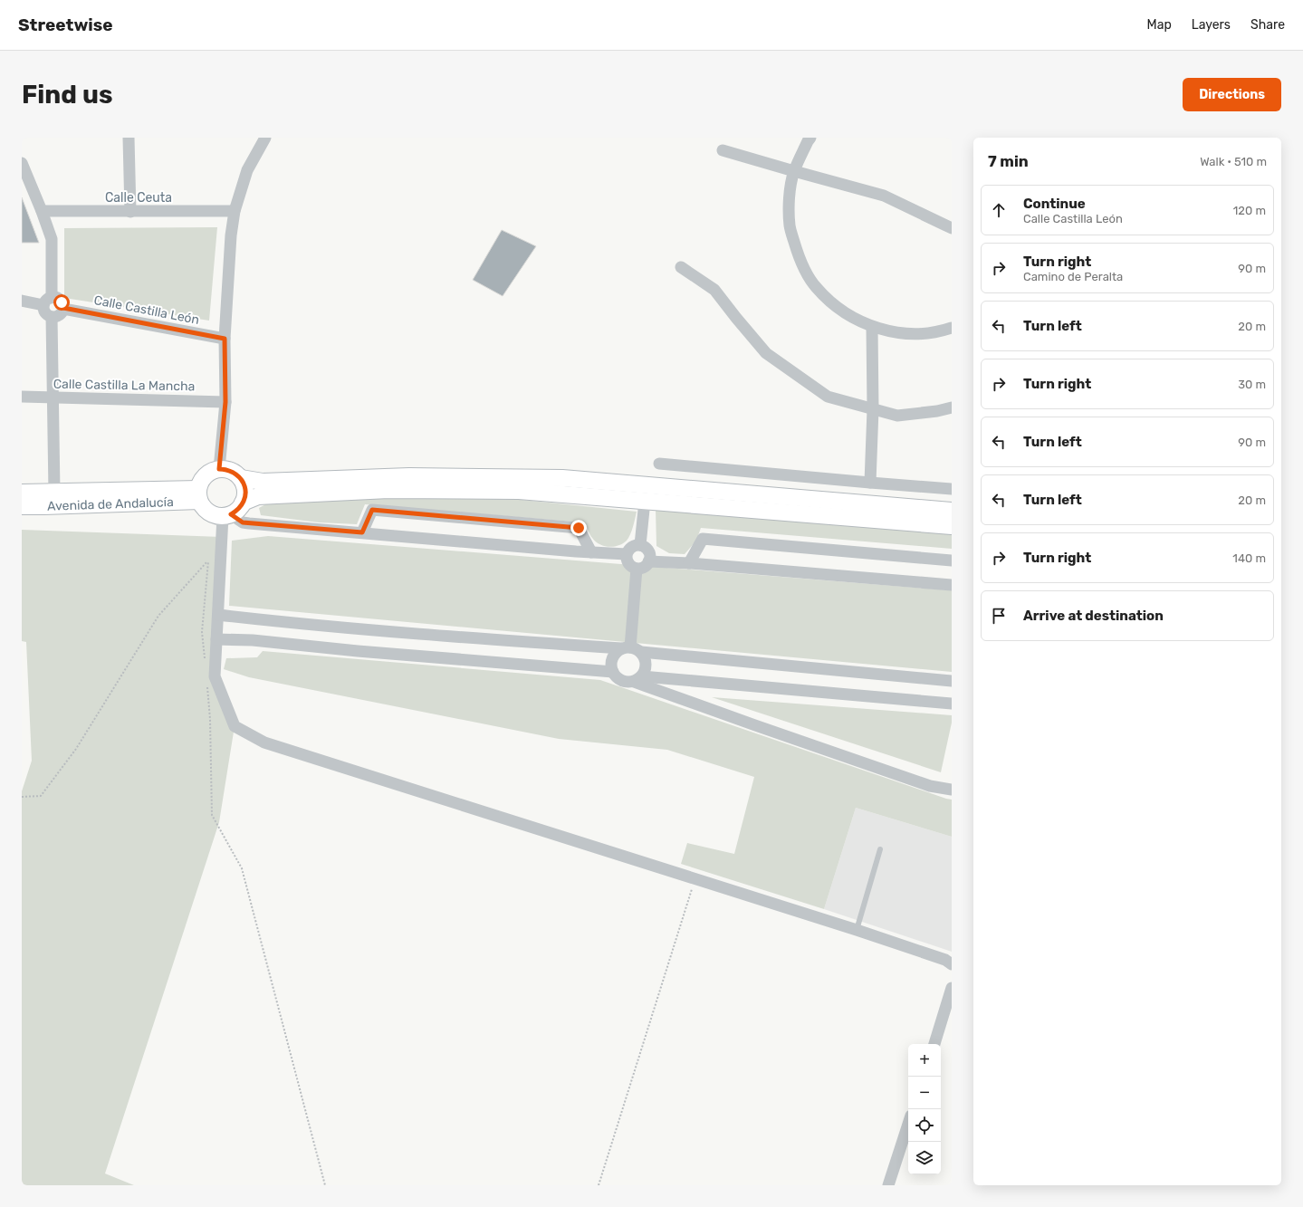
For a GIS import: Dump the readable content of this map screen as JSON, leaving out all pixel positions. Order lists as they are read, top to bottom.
{
  "streets": {
    "street": [
      "Calle Ceuta",
      "Calle Castilla León",
      "Calle Castilla La Mancha",
      "Avenida de Andalucía"
    ]
  },
  "page": {
    "header": "Streetwise",
    "nav": ["Map", "Layers", "Share"],
    "buttons": "Directions",
    "title": "Find us",
    "heading": ["7 min", "Walk · 510 m"],
    "list": [
      ["Continue", "Calle Castilla León", "120 m"],
      ["Turn right", "Camino de Peralta", "90 m"],
      ["Turn left", "20 m"],
      ["Turn right", "30 m"],
      ["Turn left", "90 m"],
      ["Turn left", "20 m"],
      ["Turn right", "140 m"],
      "Arrive at destination"
    ],
    "map_buttons": ["+", "−"]
  }
}
